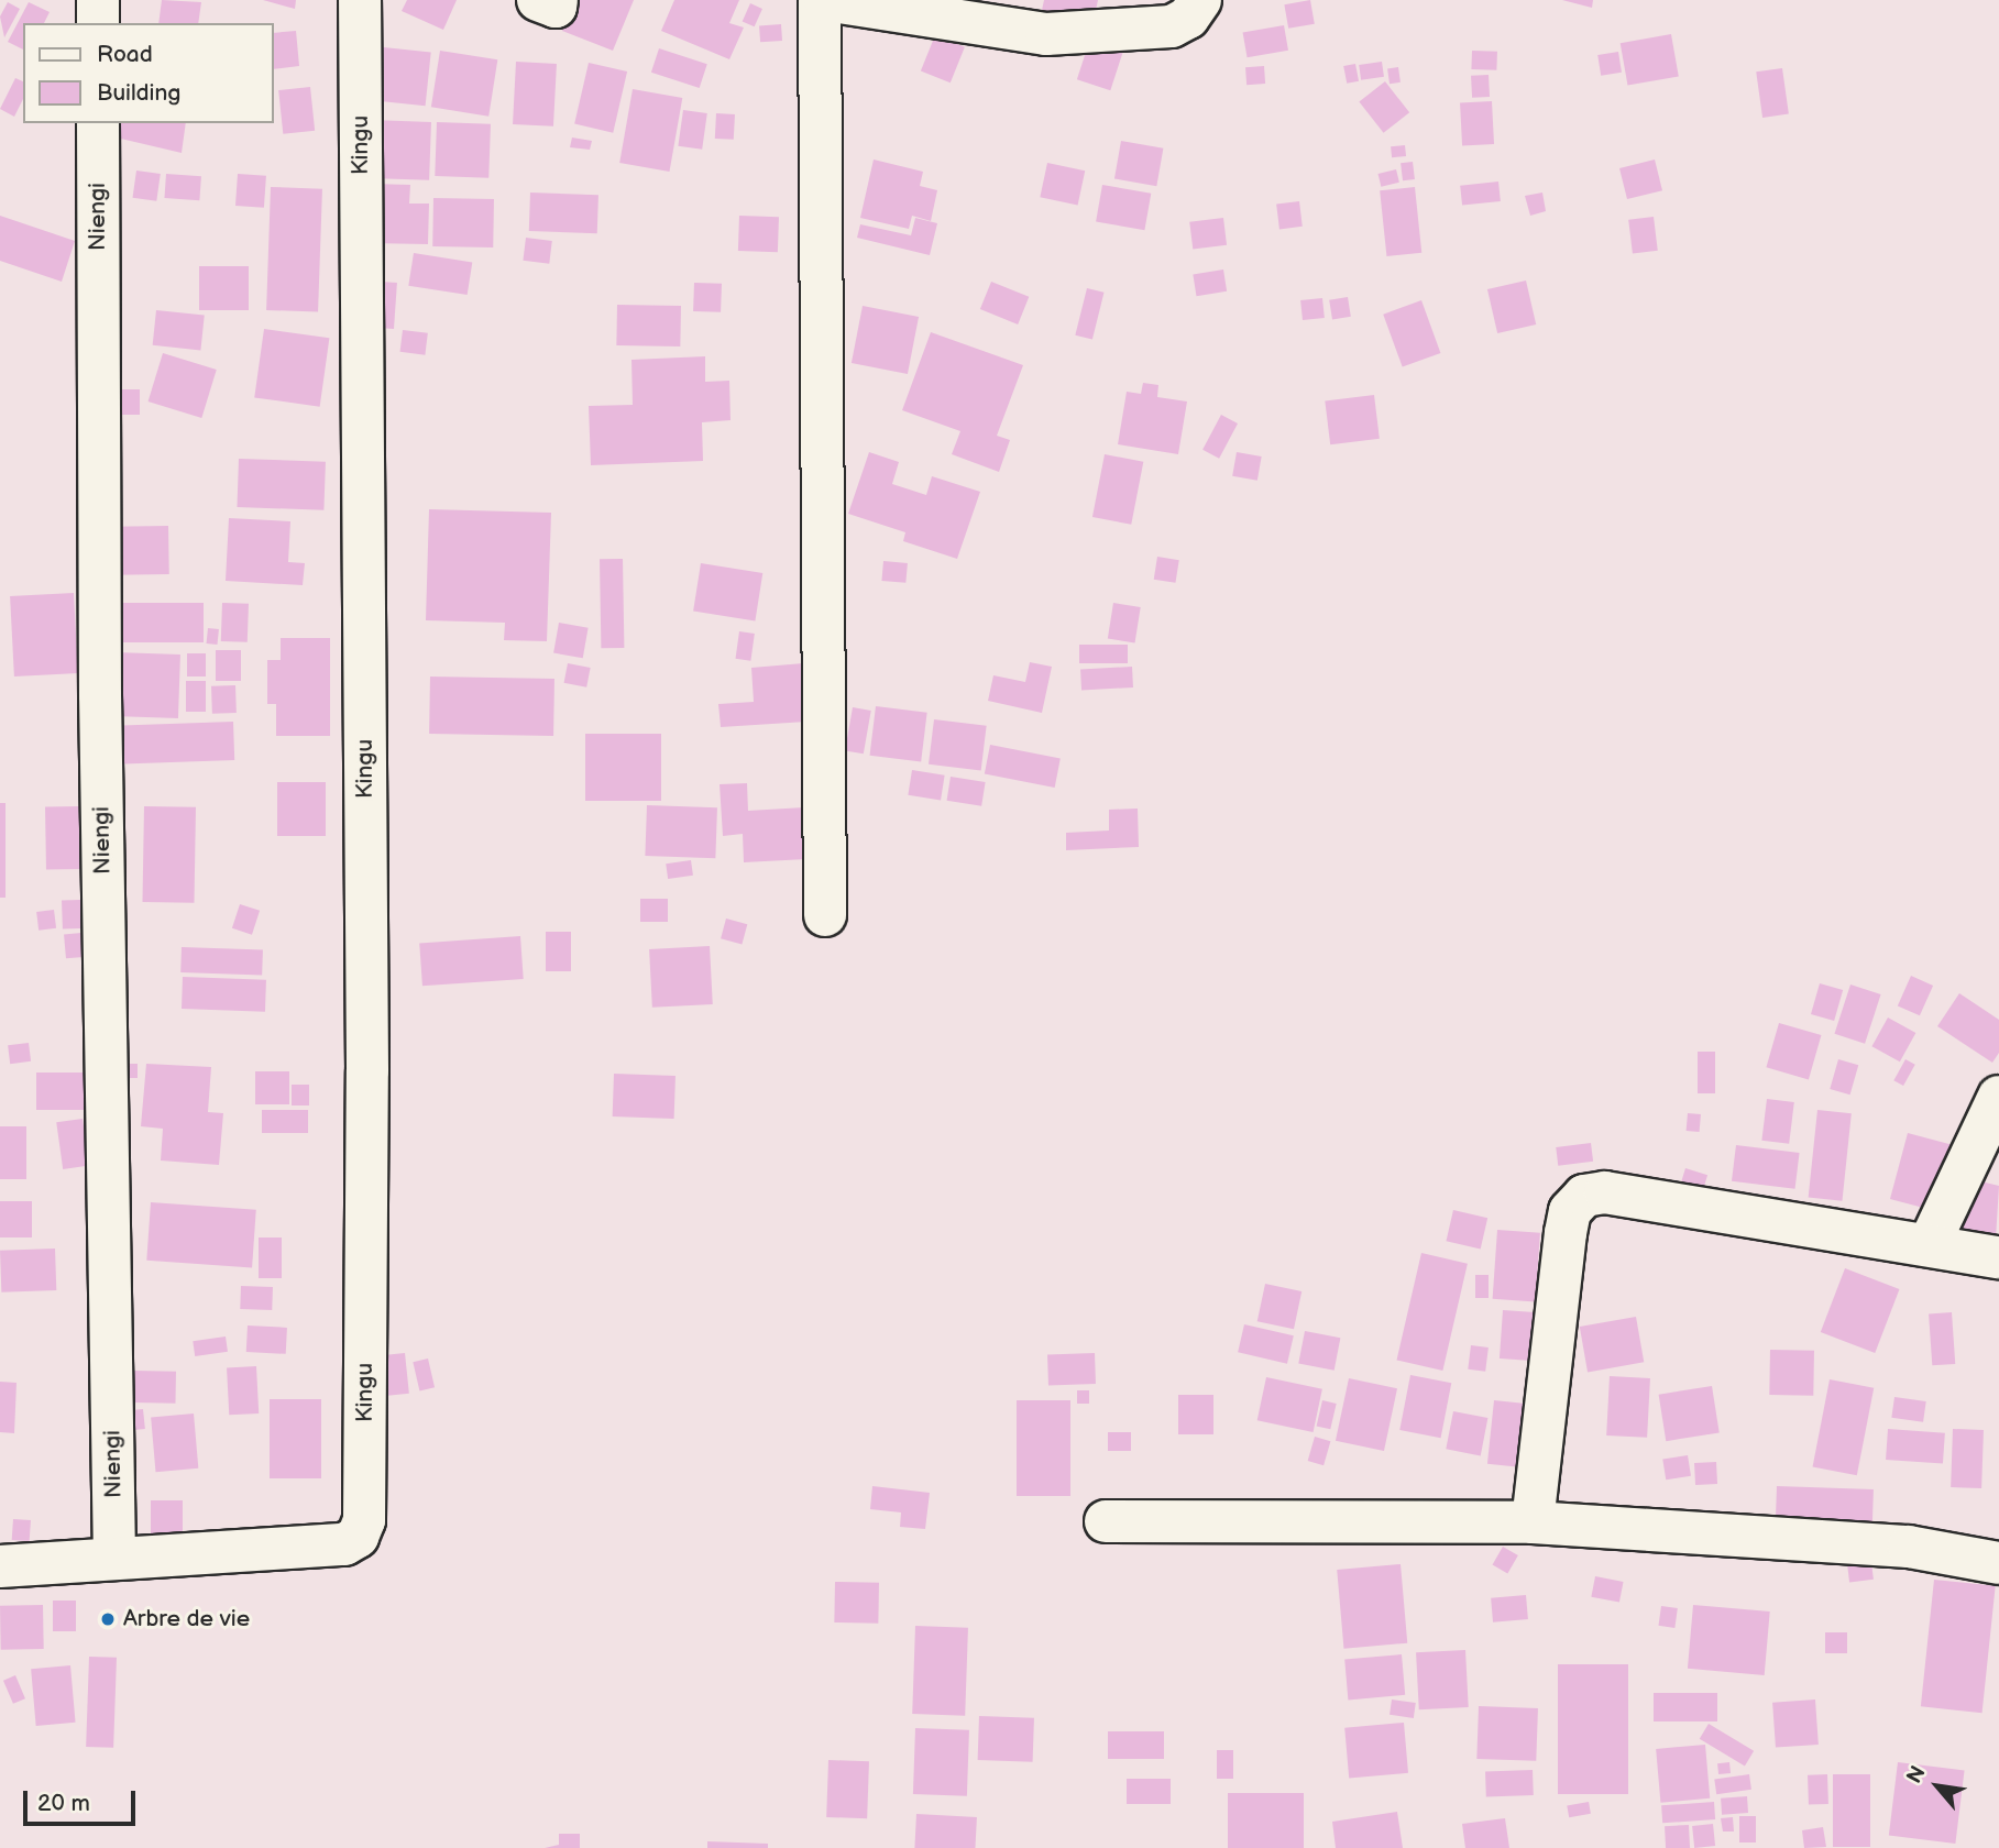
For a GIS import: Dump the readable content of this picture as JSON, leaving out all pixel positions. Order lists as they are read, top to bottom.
{
  "streets": {
    "street": ["Kingu", "Niengi"]
  },
  "crossings": [
    ["Kingu", "Niengi"]
  ],
  "places": ["Arbre de vie"],
  "legend": ["Road", "Building"],
  "scale_bar": "20 m",
  "north": "top left"
}
